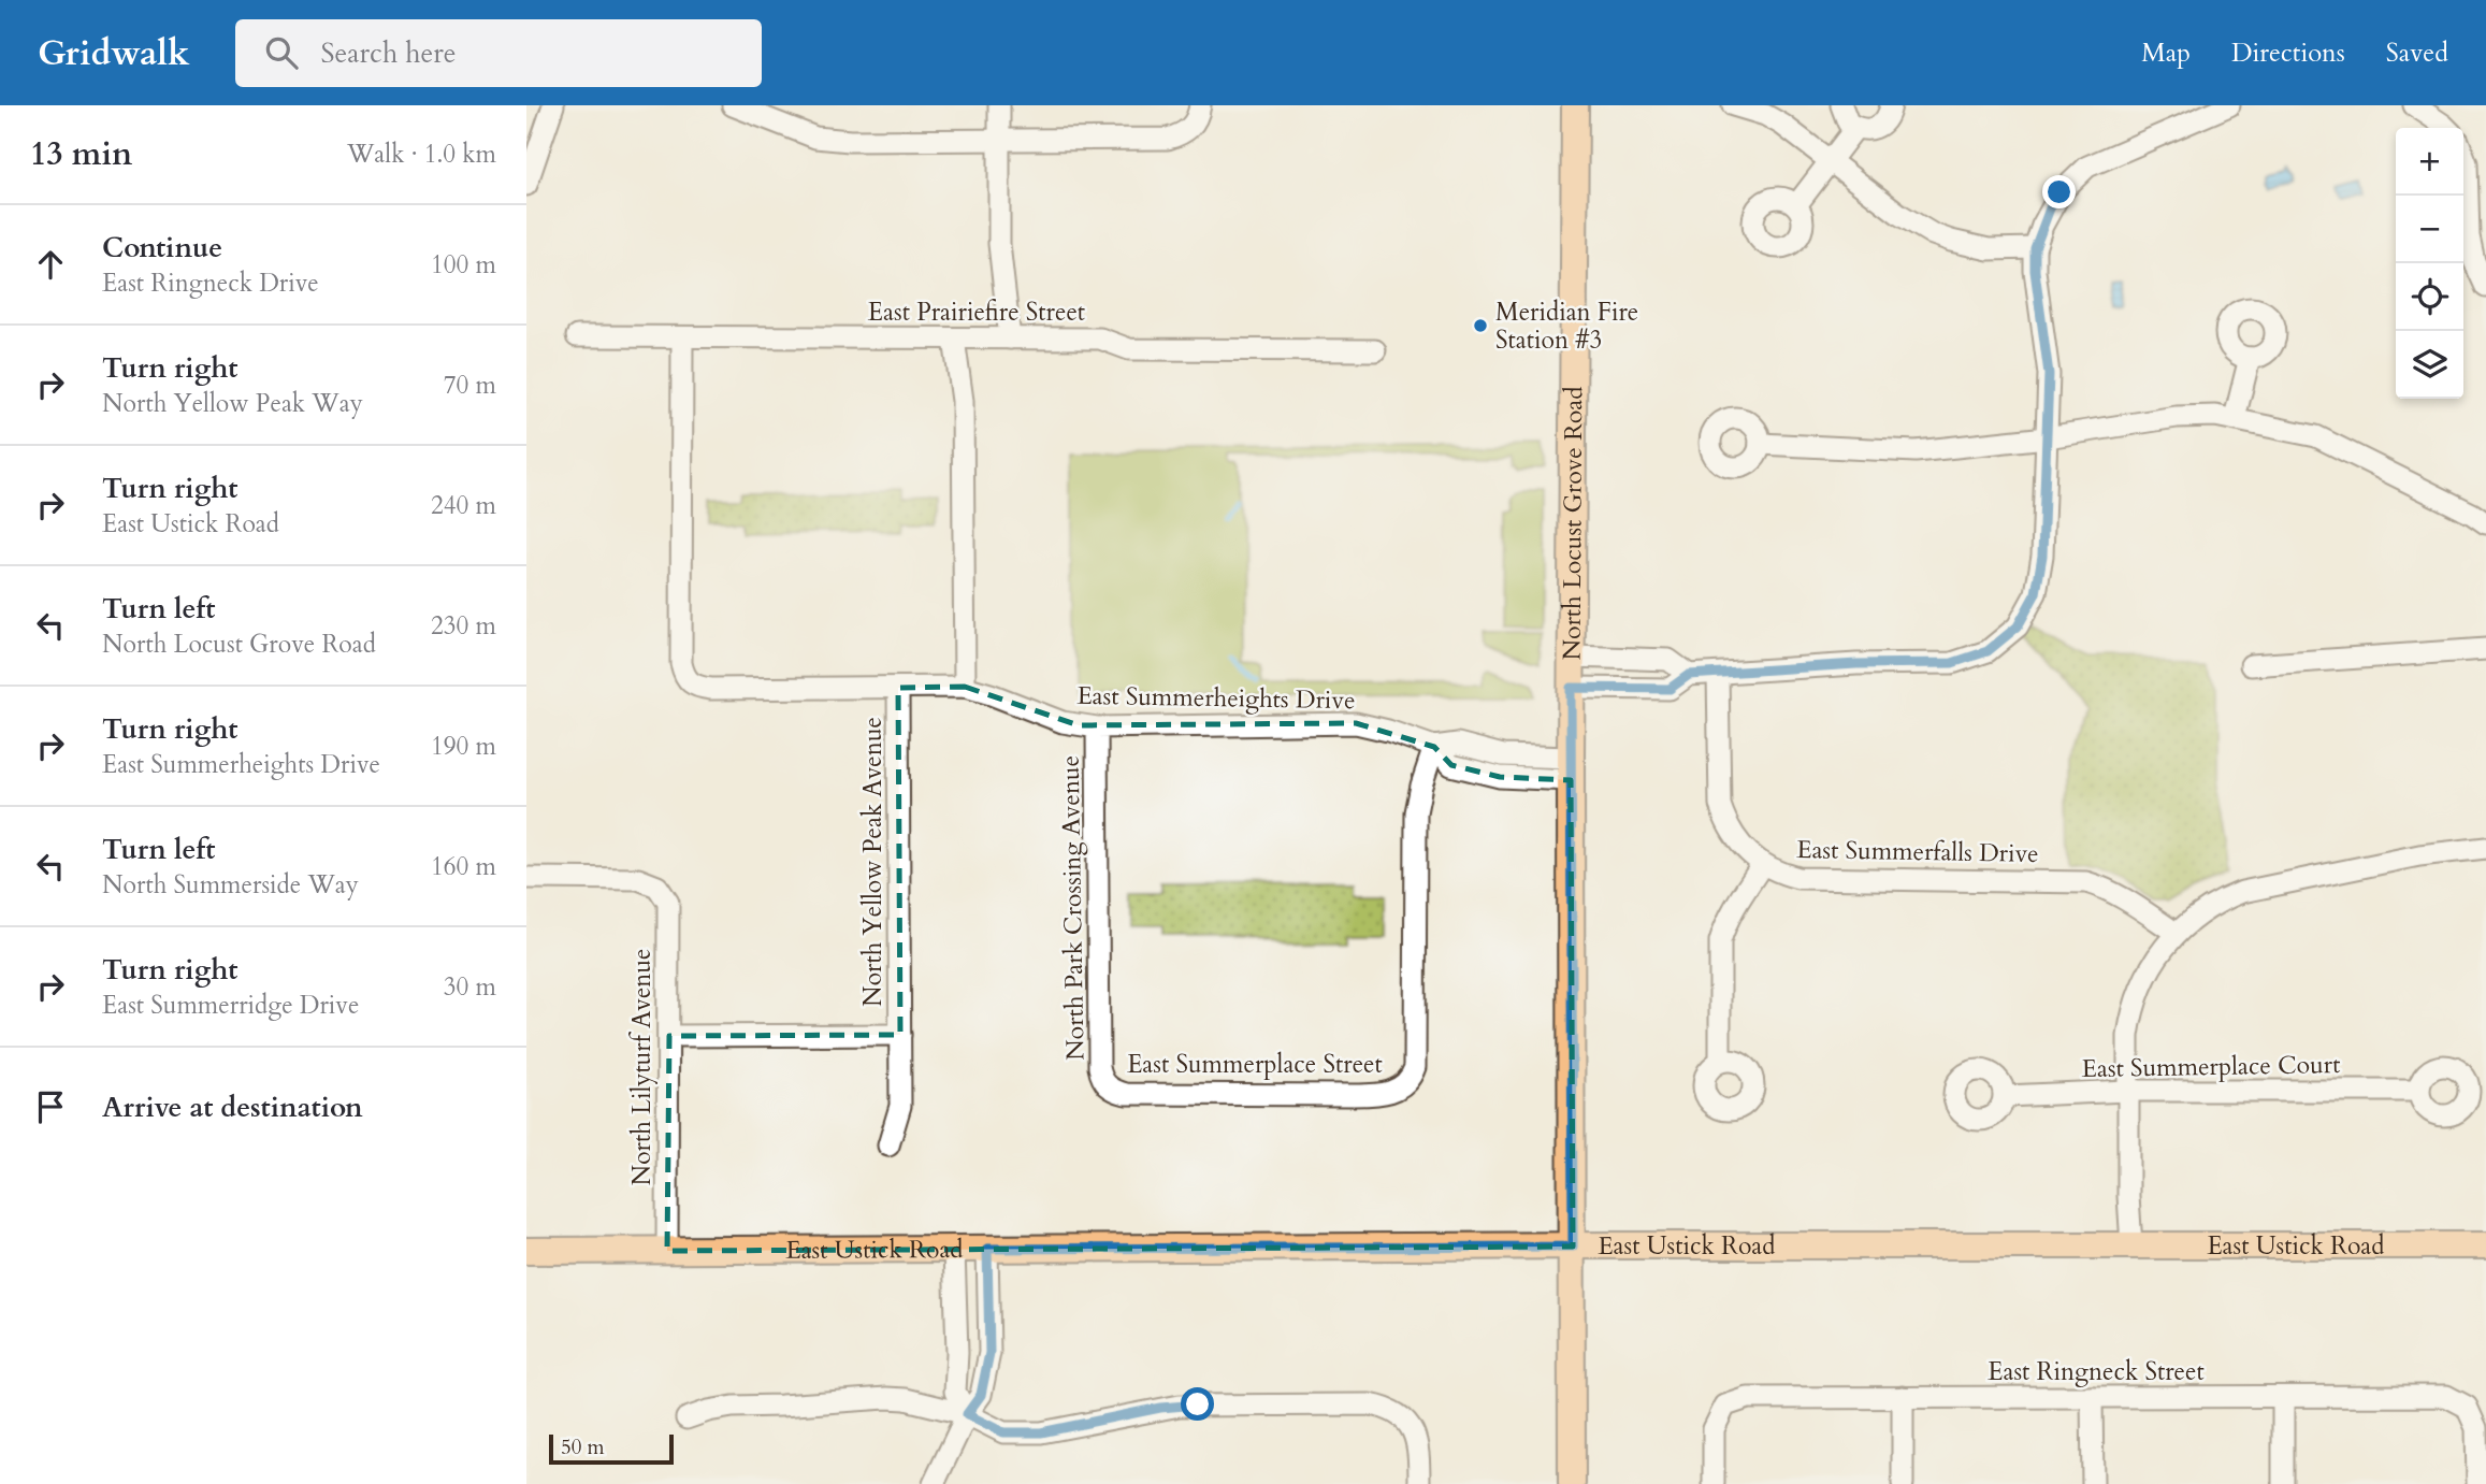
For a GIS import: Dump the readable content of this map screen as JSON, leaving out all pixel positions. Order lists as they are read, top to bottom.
{
  "streets": {
    "main road": ["North Locust Grove Road", "East Ustick Road"],
    "street": [
      "East Prairiefire Street",
      "East Summerheights Drive",
      "East Summerfalls Drive",
      "North Yellow Peak Avenue",
      "North Park Crossing Avenue",
      "East Summerplace Street",
      "East Summerplace Court",
      "North Lilyturf Avenue",
      "East Ringneck Street"
    ]
  },
  "crossings": [
    ["East Prairiefire Street", "East Summerheights Drive"],
    ["North Locust Grove Road", "East Summerheights Drive"],
    ["North Locust Grove Road", "East Ustick Road"],
    ["East Summerheights Drive", "North Yellow Peak Avenue"],
    ["East Summerheights Drive", "North Park Crossing Avenue"],
    ["East Summerheights Drive", "East Summerplace Street"],
    ["North Park Crossing Avenue", "East Summerplace Street"],
    ["North Lilyturf Avenue", "East Ustick Road"]
  ],
  "places": ["Meridian Fire Station #3"],
  "scale_bar": "50 m",
  "page": {
    "header": "Gridwalk",
    "search": "Search here",
    "nav": ["Map", "Directions", "Saved"],
    "heading": ["13 min", "Walk · 1.0 km"],
    "map_buttons": ["+", "−"],
    "list": [
      ["Continue", "East Ringneck Drive", "100 m"],
      ["Turn right", "North Yellow Peak Way", "70 m"],
      ["Turn right", "East Ustick Road", "240 m"],
      ["Turn left", "North Locust Grove Road", "230 m"],
      ["Turn right", "East Summerheights Drive", "190 m"],
      ["Turn left", "North Summerside Way", "160 m"],
      ["Turn right", "East Summerridge Drive", "30 m"],
      "Arrive at destination"
    ],
    "scale": "50 m"
  }
}
